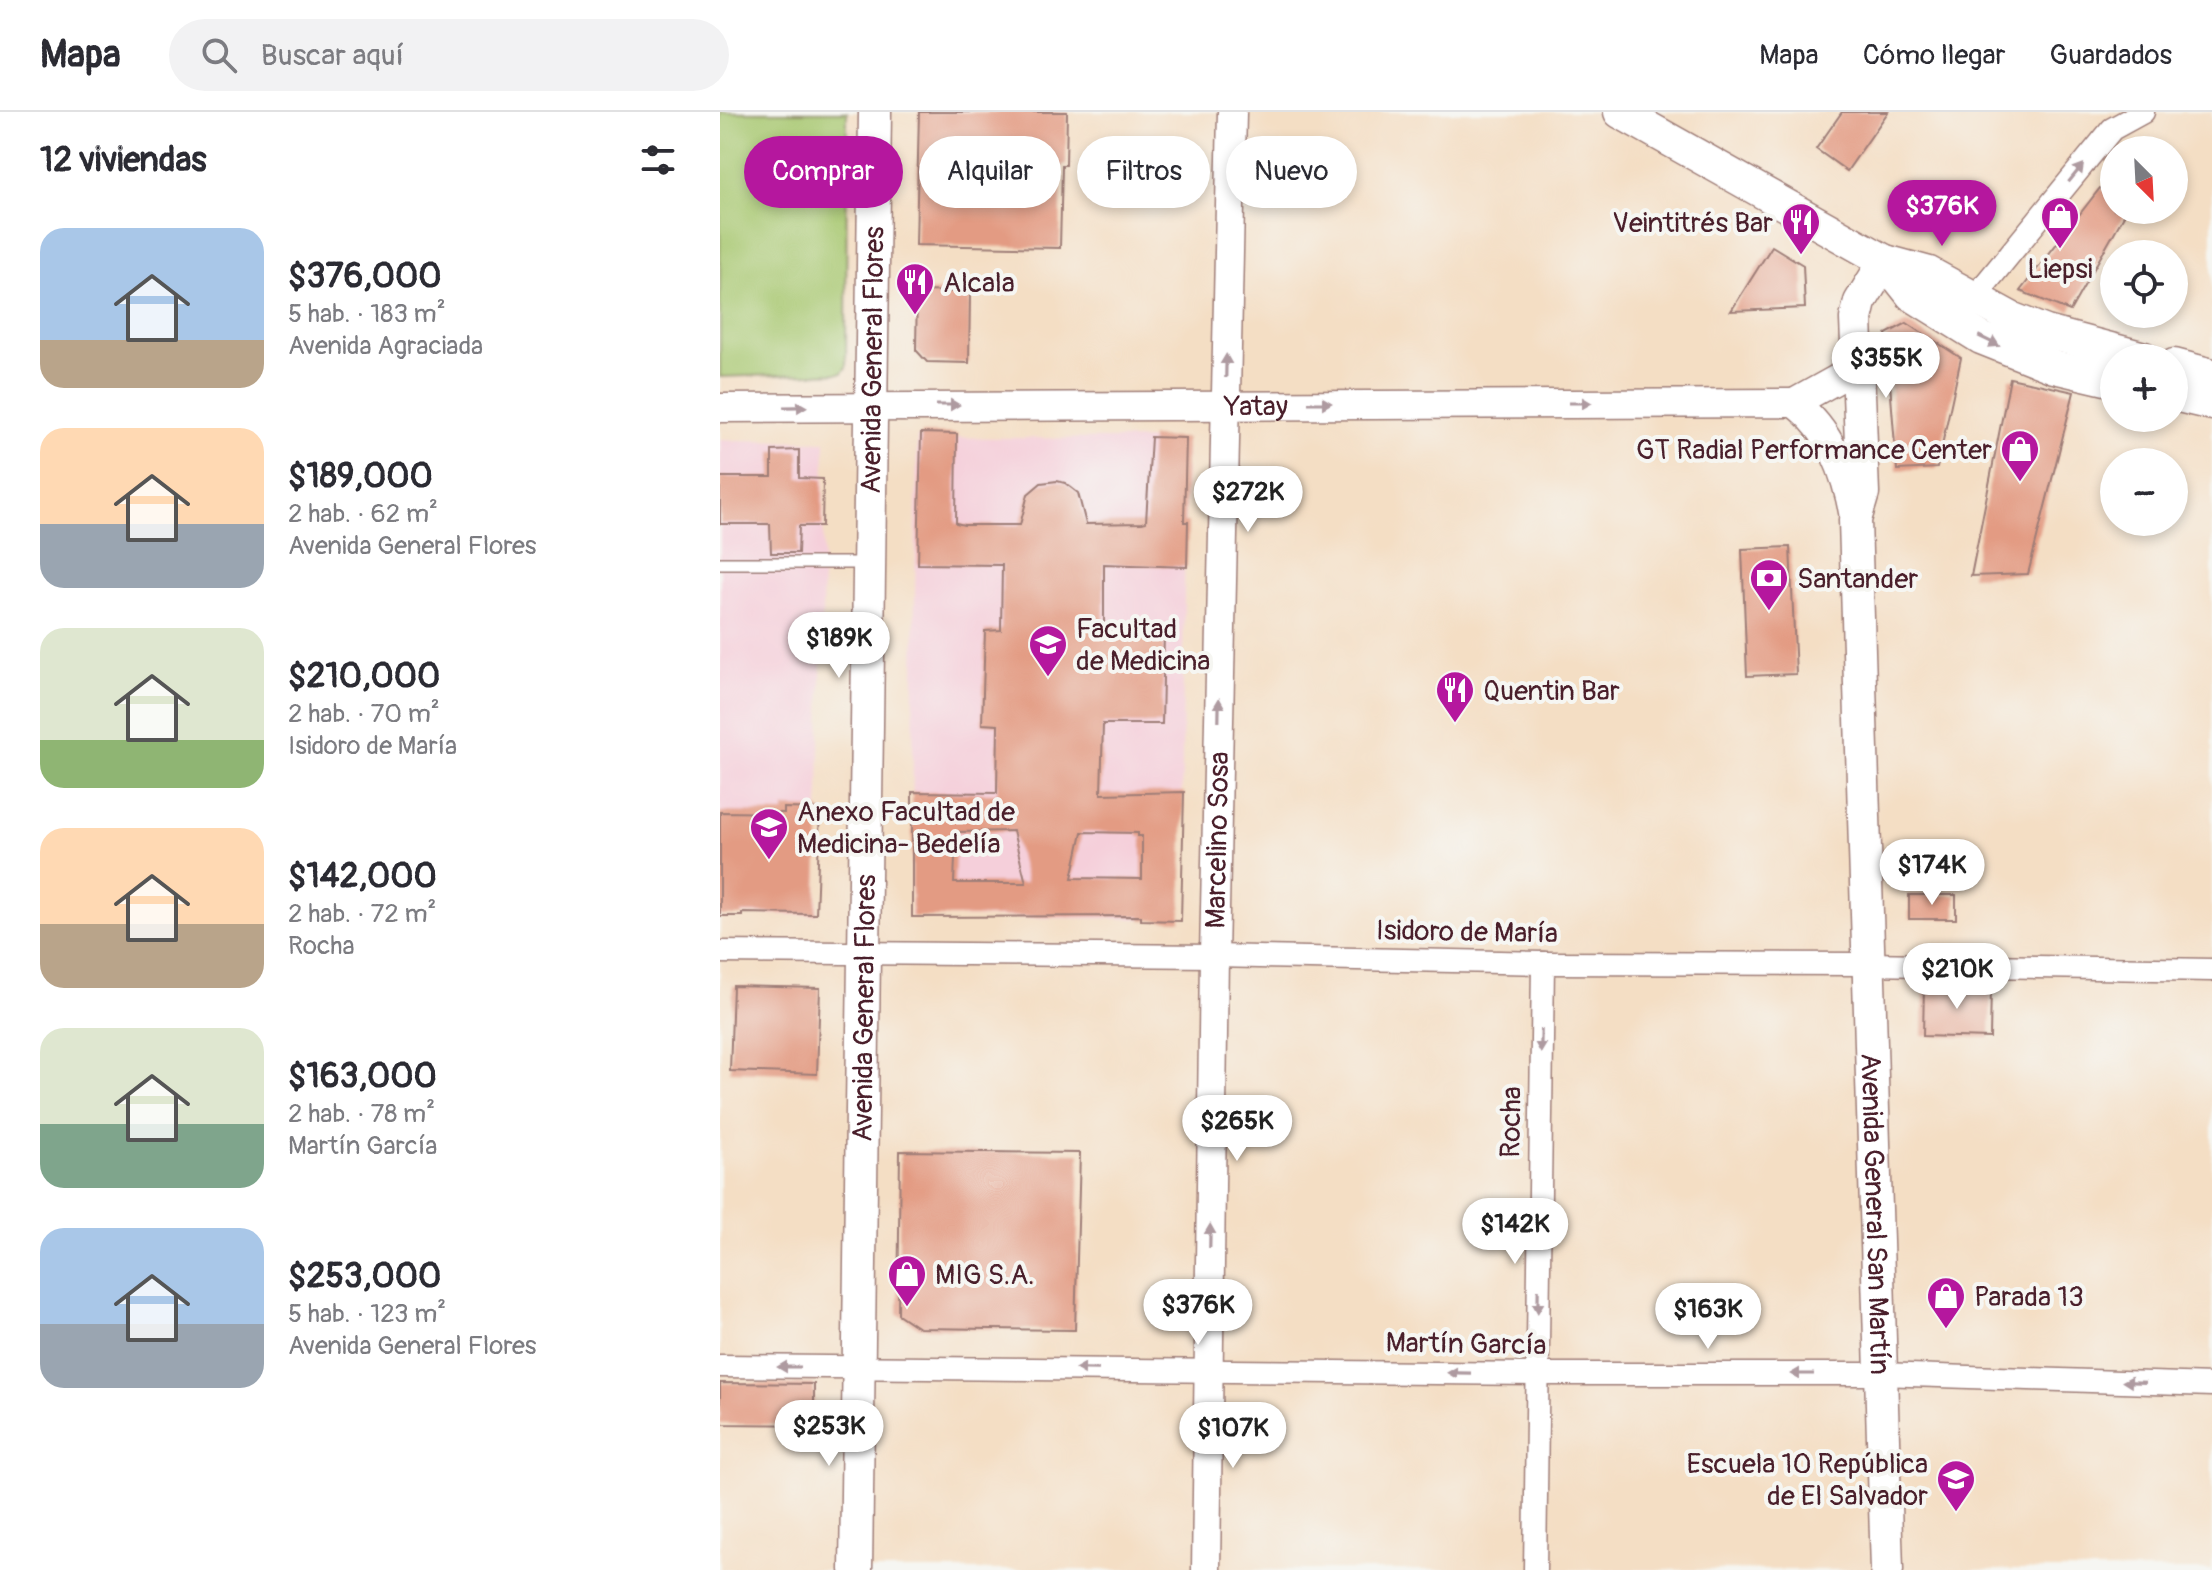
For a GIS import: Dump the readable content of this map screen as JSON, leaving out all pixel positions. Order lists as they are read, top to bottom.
{
  "streets": {
    "main road": ["Avenida General Flores", "Avenida General San Martín"],
    "street": [
      "Yatay",
      "Marcelino Sosa",
      "Isidoro de María",
      "Rocha",
      "Martín García"
    ]
  },
  "crossings": [
    ["Avenida General Flores", "Yatay"],
    ["Avenida General Flores", "Isidoro de María"],
    ["Avenida General Flores", "Martín García"],
    ["Yatay", "Marcelino Sosa"],
    ["Yatay", "Avenida General San Martín"],
    ["Marcelino Sosa", "Isidoro de María"],
    ["Marcelino Sosa", "Martín García"],
    ["Isidoro de María", "Rocha"],
    ["Isidoro de María", "Avenida General San Martín"],
    ["Rocha", "Martín García"],
    ["Avenida General San Martín", "Martín García"]
  ],
  "one_way": [
    "Yatay",
    "Marcelino Sosa",
    "Rocha",
    "Martín García"
  ],
  "places": {
    "shop": [
      "Liepsi",
      "GT Radial Performance Center",
      "MIG S.A.",
      "Parada 13"
    ],
    "restaurant": ["Veintitrés Bar", "Alcala", "Quentin Bar"],
    "bank": ["Santander"],
    "school or university": ["Facultad de Medicina", "Anexo Facultad de Medicina- Bedelía", "Escuela 10 República de El Salvador"]
  },
  "north": "bottom right",
  "page": {
    "header": "Mapa",
    "search": "Buscar aquí",
    "nav": ["Mapa", "Cómo llegar", "Guardados"],
    "heading": "12 viviendas",
    "map_buttons": ["+", "−"],
    "chip": [
      "Comprar",
      "Alquilar",
      "Filtros",
      "Nuevo"
    ],
    "price": [
      "$376K",
      "$355K",
      "$272K",
      "$189K",
      "$174K",
      "$210K",
      "$265K",
      "$142K",
      "$376K",
      "$163K",
      "$253K",
      "$107K"
    ],
    "list": [
      {
        "name": "$376,000",
        "note": "5 hab. · 183 m² · Avenida Agraciada"
      },
      {
        "name": "$189,000",
        "note": "2 hab. · 62 m² · Avenida General Flores"
      },
      {
        "name": "$210,000",
        "note": "2 hab. · 70 m² · Isidoro de María"
      },
      {
        "name": "$142,000",
        "note": "2 hab. · 72 m² · Rocha"
      },
      {
        "name": "$163,000",
        "note": "2 hab. · 78 m² · Martín García"
      },
      {
        "name": "$253,000",
        "note": "5 hab. · 123 m² · Avenida General Flores"
      }
    ]
  }
}
